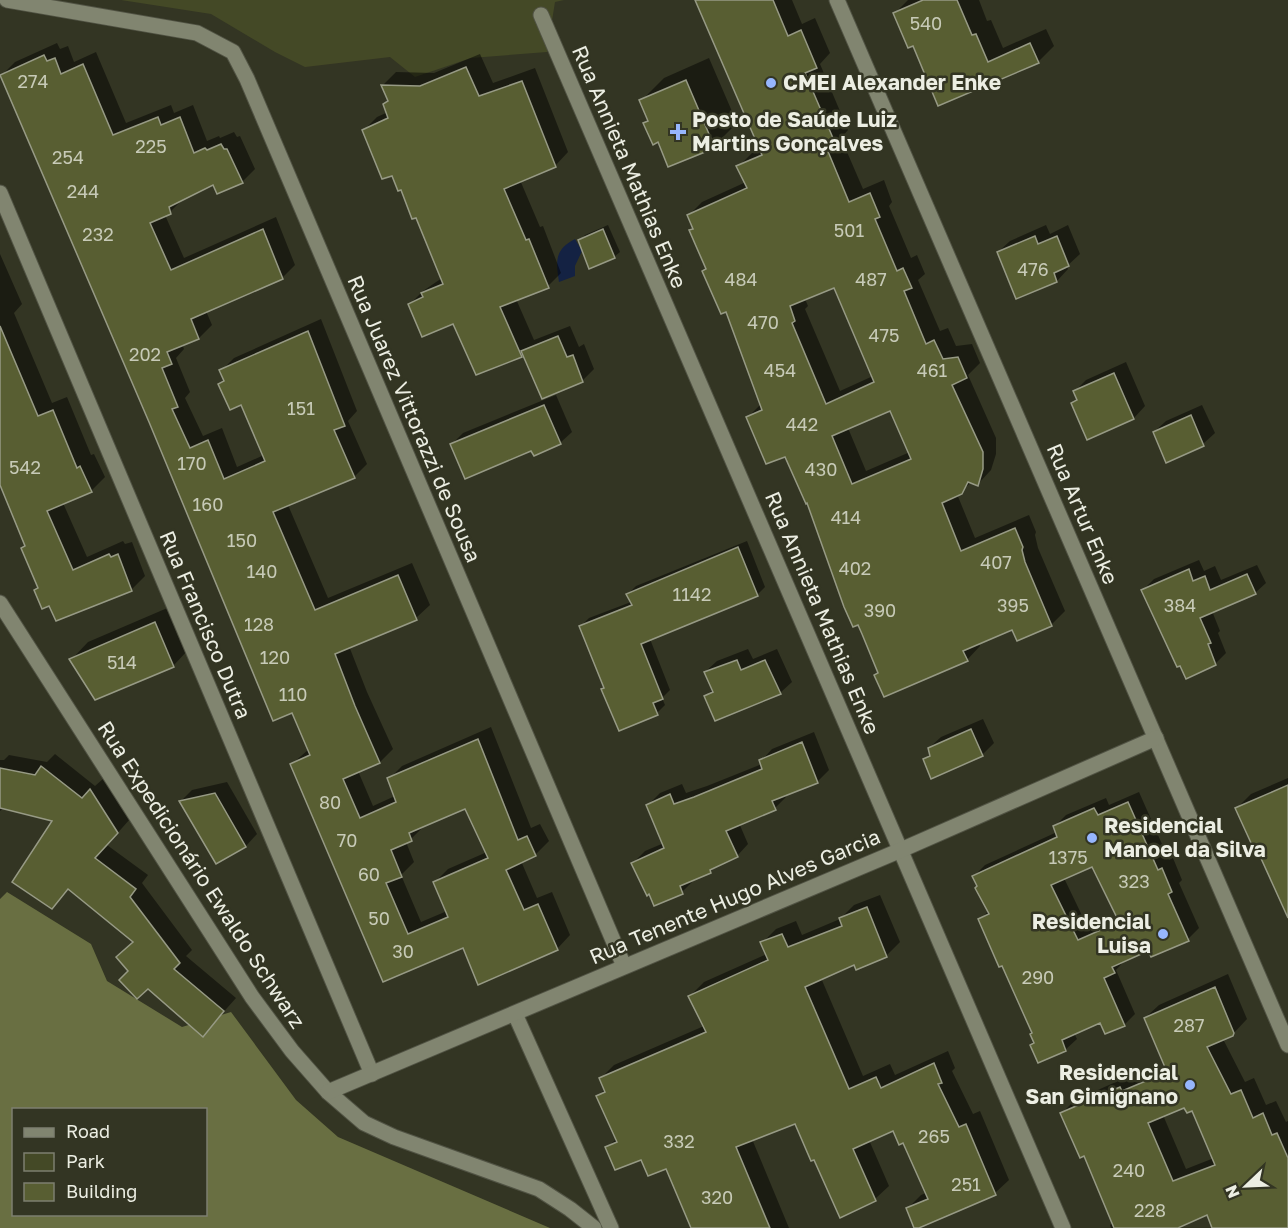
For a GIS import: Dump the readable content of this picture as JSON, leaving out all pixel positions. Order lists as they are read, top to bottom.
{
  "streets": {
    "street": [
      "Rua Annieta Mathias Enke",
      "Rua Juarez Vittorazzi de Sousa",
      "Rua Artur Enke",
      "Rua Francisco Dutra",
      "Rua Expedicionário Ewaldo Schwarz",
      "Rua Tenente Hugo Alves Garcia"
    ]
  },
  "crossings": [
    ["Rua Annieta Mathias Enke", "Rua Tenente Hugo Alves Garcia"],
    ["Rua Juarez Vittorazzi de Sousa", "Rua Tenente Hugo Alves Garcia"],
    ["Rua Artur Enke", "Rua Tenente Hugo Alves Garcia"],
    ["Rua Francisco Dutra", "Rua Tenente Hugo Alves Garcia"],
    ["Rua Expedicionário Ewaldo Schwarz", "Rua Tenente Hugo Alves Garcia"]
  ],
  "places": {
    "other": [
      "CMEI Alexander Enke",
      "Residencial Manoel da Silva",
      "Residencial Luisa",
      "Residencial San Gimignano"
    ],
    "health": ["Posto de Saúde Luiz Martins Gonçalves"]
  },
  "house_numbers": [
    "540",
    "274",
    "225",
    "254",
    "244",
    "501",
    "232",
    "476",
    "484",
    "487",
    "470",
    "475",
    "202",
    "454",
    "461",
    "151",
    "442",
    "170",
    "542",
    "430",
    "160",
    "414",
    "150",
    "407",
    "402",
    "140",
    "1142",
    "395",
    "384",
    "390",
    "128",
    "120",
    "514",
    "110",
    "80",
    "70",
    "1375",
    "60",
    "323",
    "50",
    "30",
    "290",
    "287",
    "265",
    "332",
    "240",
    "251",
    "320",
    "228"
  ],
  "legend": ["Road", "Park", "Building"],
  "north": "bottom left"
}
